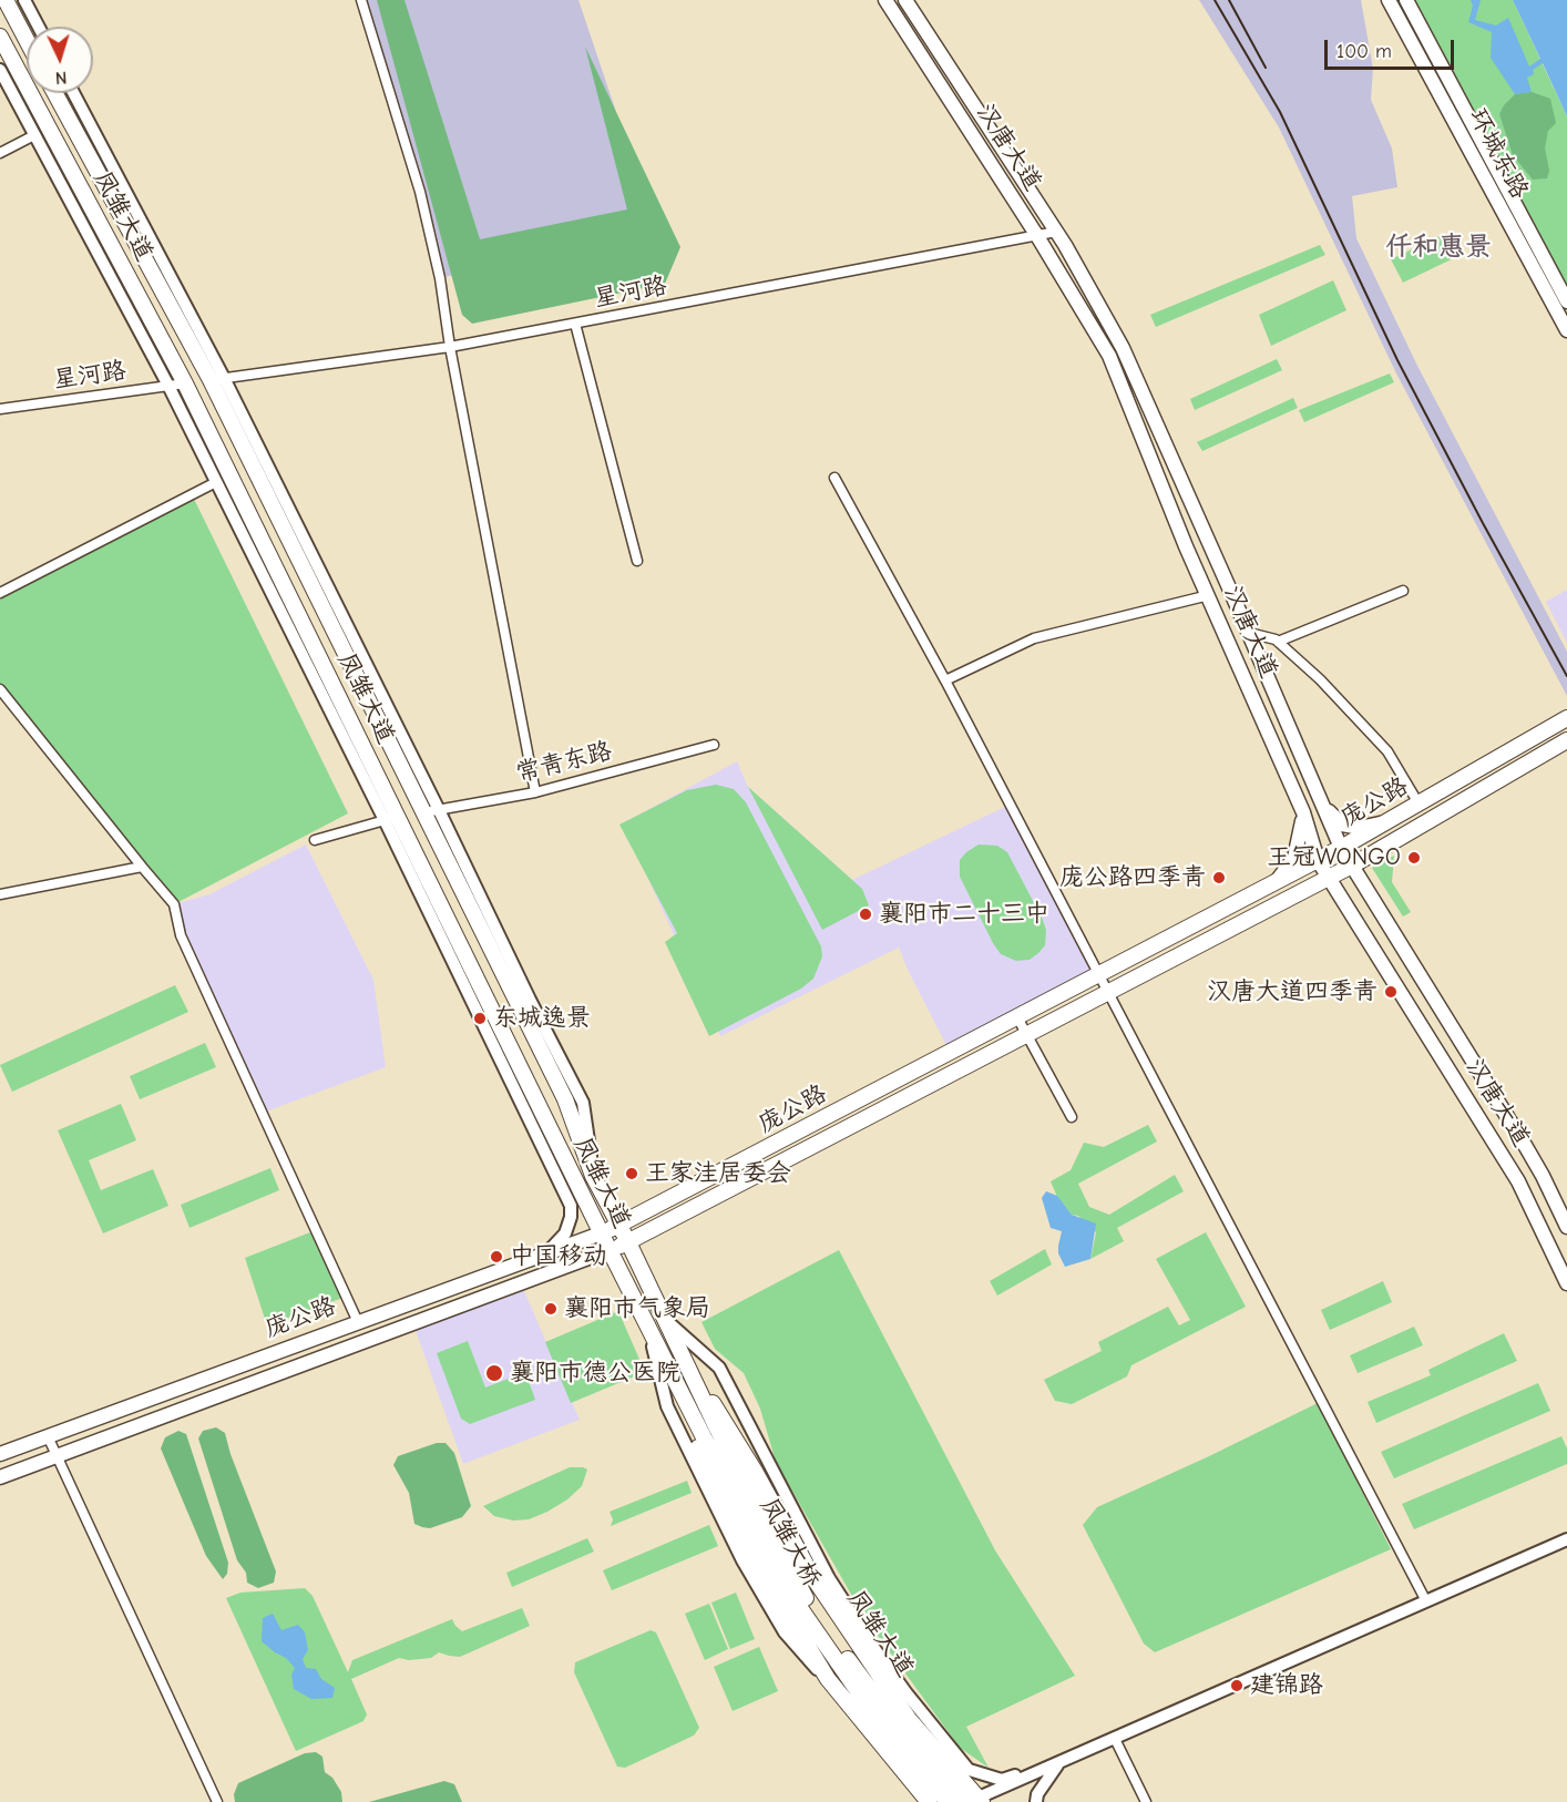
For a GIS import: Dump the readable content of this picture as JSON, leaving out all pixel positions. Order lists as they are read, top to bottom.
{
  "streets": {
    "main road": [
      "汉唐大道",
      "环城东路",
      "凤雏大道",
      "庞公路",
      "凤雏大桥"
    ],
    "street": ["星河路", "常青东路"]
  },
  "crossings": [
    ["汉唐大道", "星河路"],
    ["汉唐大道", "庞公路"],
    ["凤雏大道", "星河路"],
    ["凤雏大道", "常青东路"],
    ["凤雏大道", "庞公路"],
    ["凤雏大道", "凤雏大桥"]
  ],
  "districts": ["仟和惠景"],
  "places": [
    "王冠WONGO",
    "庞公路四季青",
    "襄阳市二十三中",
    "汉唐大道四季青",
    "东城逸景",
    "王家洼居委会",
    "中国移动",
    "襄阳市气象局",
    "襄阳市德公医院",
    "建锦路"
  ],
  "scale_bar": "100 m",
  "north": "bottom"
}
